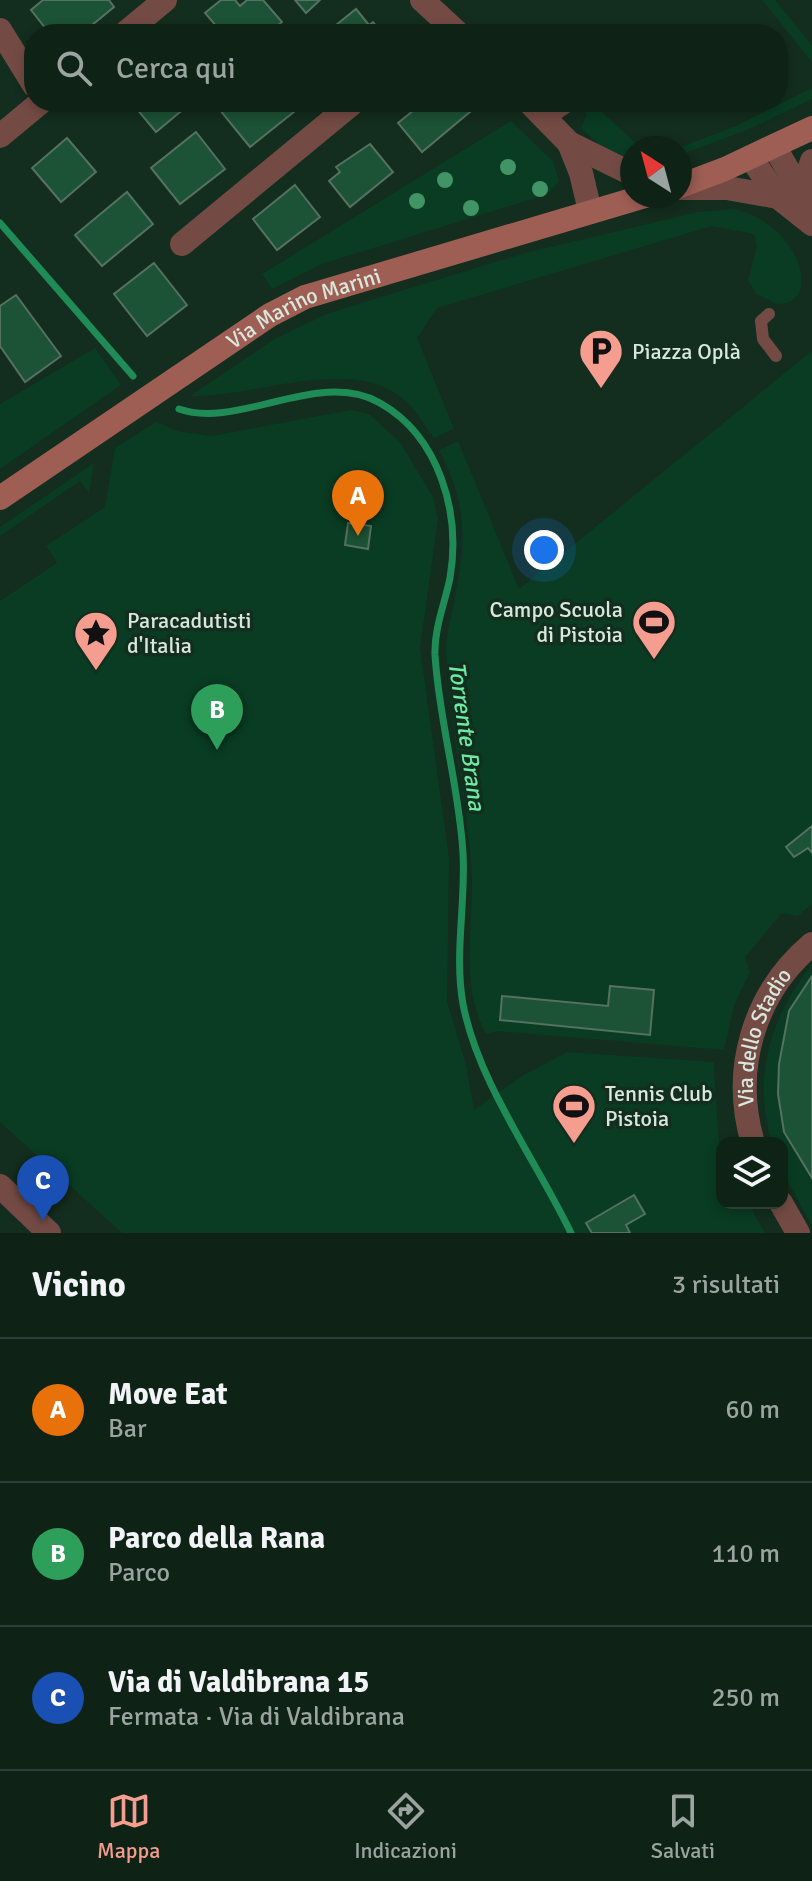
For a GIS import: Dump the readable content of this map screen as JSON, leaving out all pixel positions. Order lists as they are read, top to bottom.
{
  "streets": {
    "main road": ["Via Marino Marini"],
    "street": ["Via dello Stadio"]
  },
  "water": ["Torrente Brana"],
  "places": {
    "parking": ["Piazza Oplà"],
    "sports": ["Campo Scuola di Pistoia", "Tennis Club Pistoia"],
    "place": ["Paracadutisti d'Italia"]
  },
  "north": "top left",
  "page": {
    "search": "Cerca qui",
    "pins": ["A", "B", "C"],
    "heading": ["Vicino", "3 risultati"],
    "list": [
      {
        "mark": "A",
        "name": "Move Eat",
        "note": "Bar",
        "value": "60 m"
      },
      {
        "mark": "B",
        "name": "Parco della Rana",
        "note": "Parco",
        "value": "110 m"
      },
      {
        "mark": "C",
        "name": "Via di Valdibrana 15",
        "note": "Fermata · Via di Valdibrana",
        "value": "250 m"
      }
    ],
    "nav": ["Mappa", "Indicazioni", "Salvati"]
  }
}
